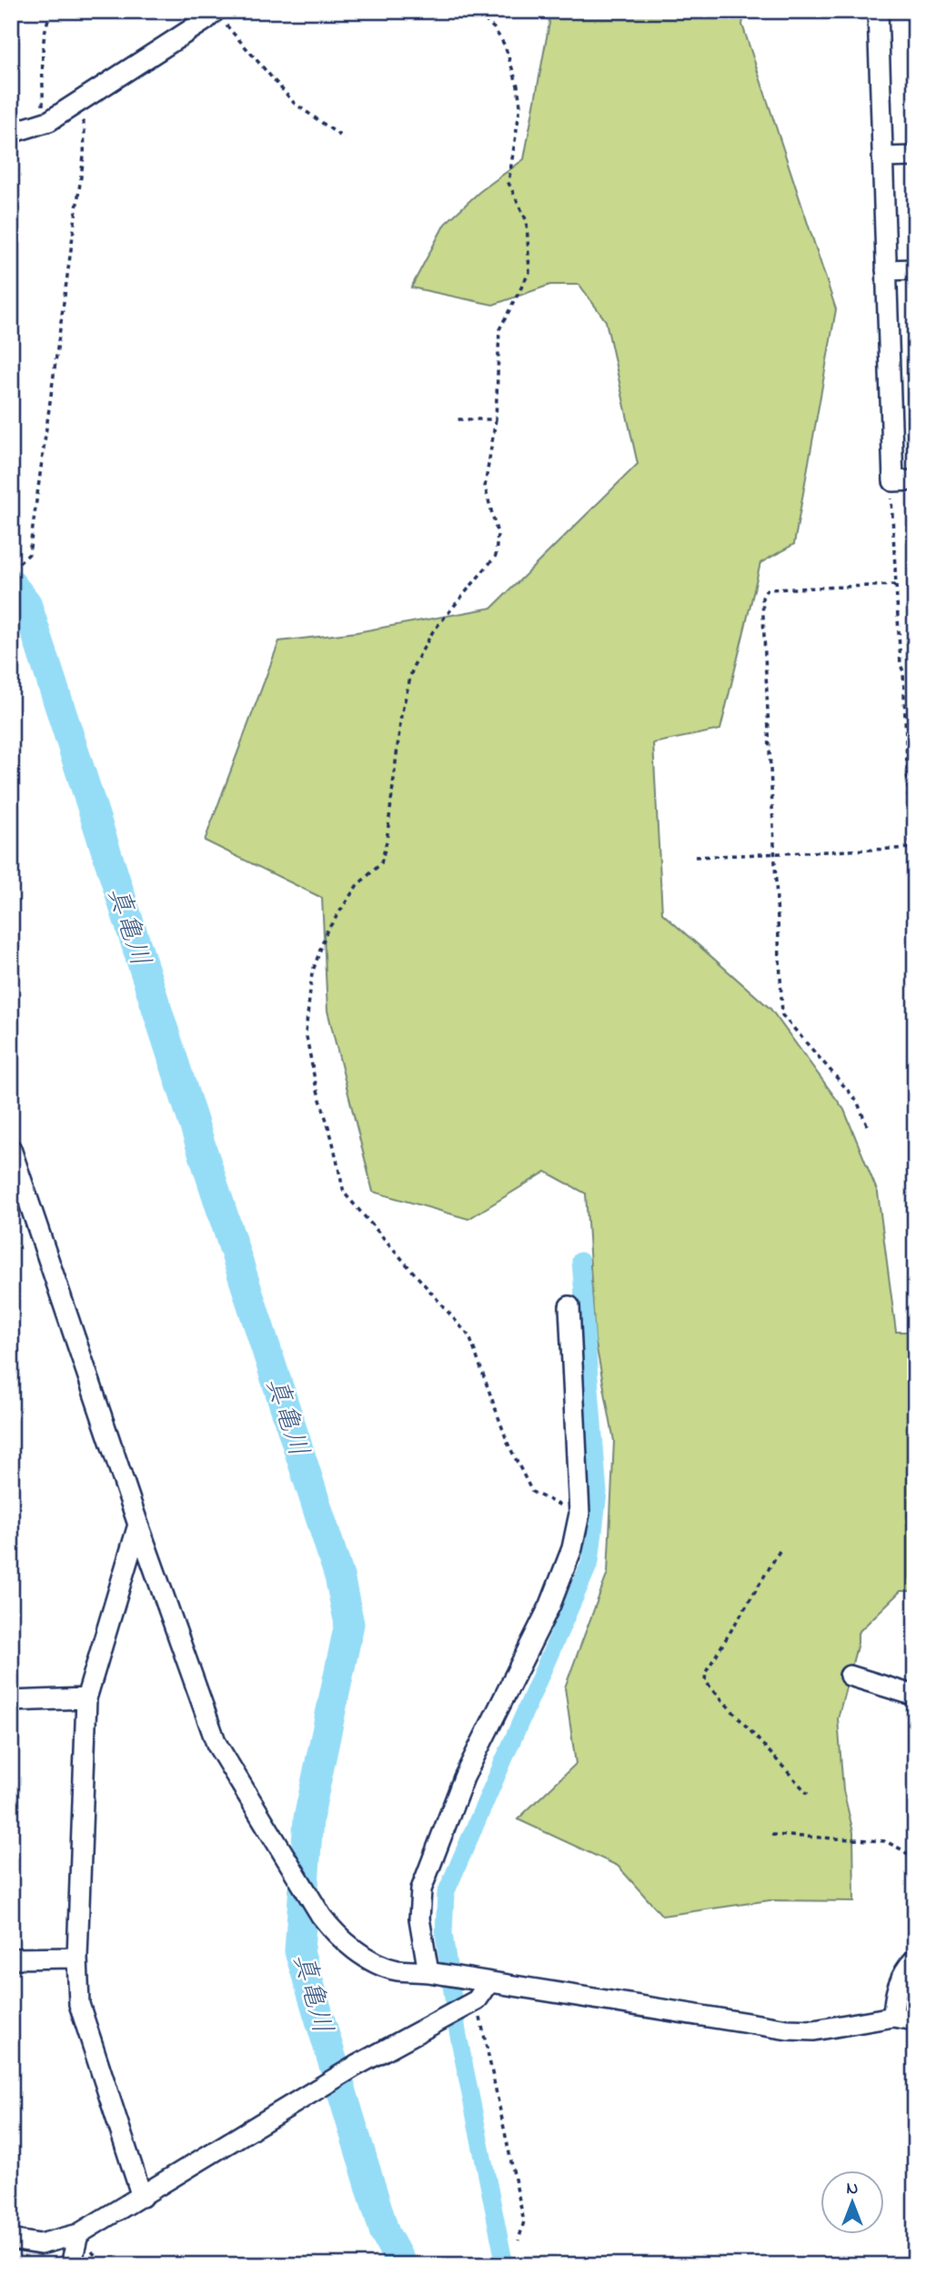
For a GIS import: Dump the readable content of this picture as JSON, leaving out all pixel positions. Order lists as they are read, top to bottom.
{
  "water": ["真亀川"],
  "north": "top"
}
